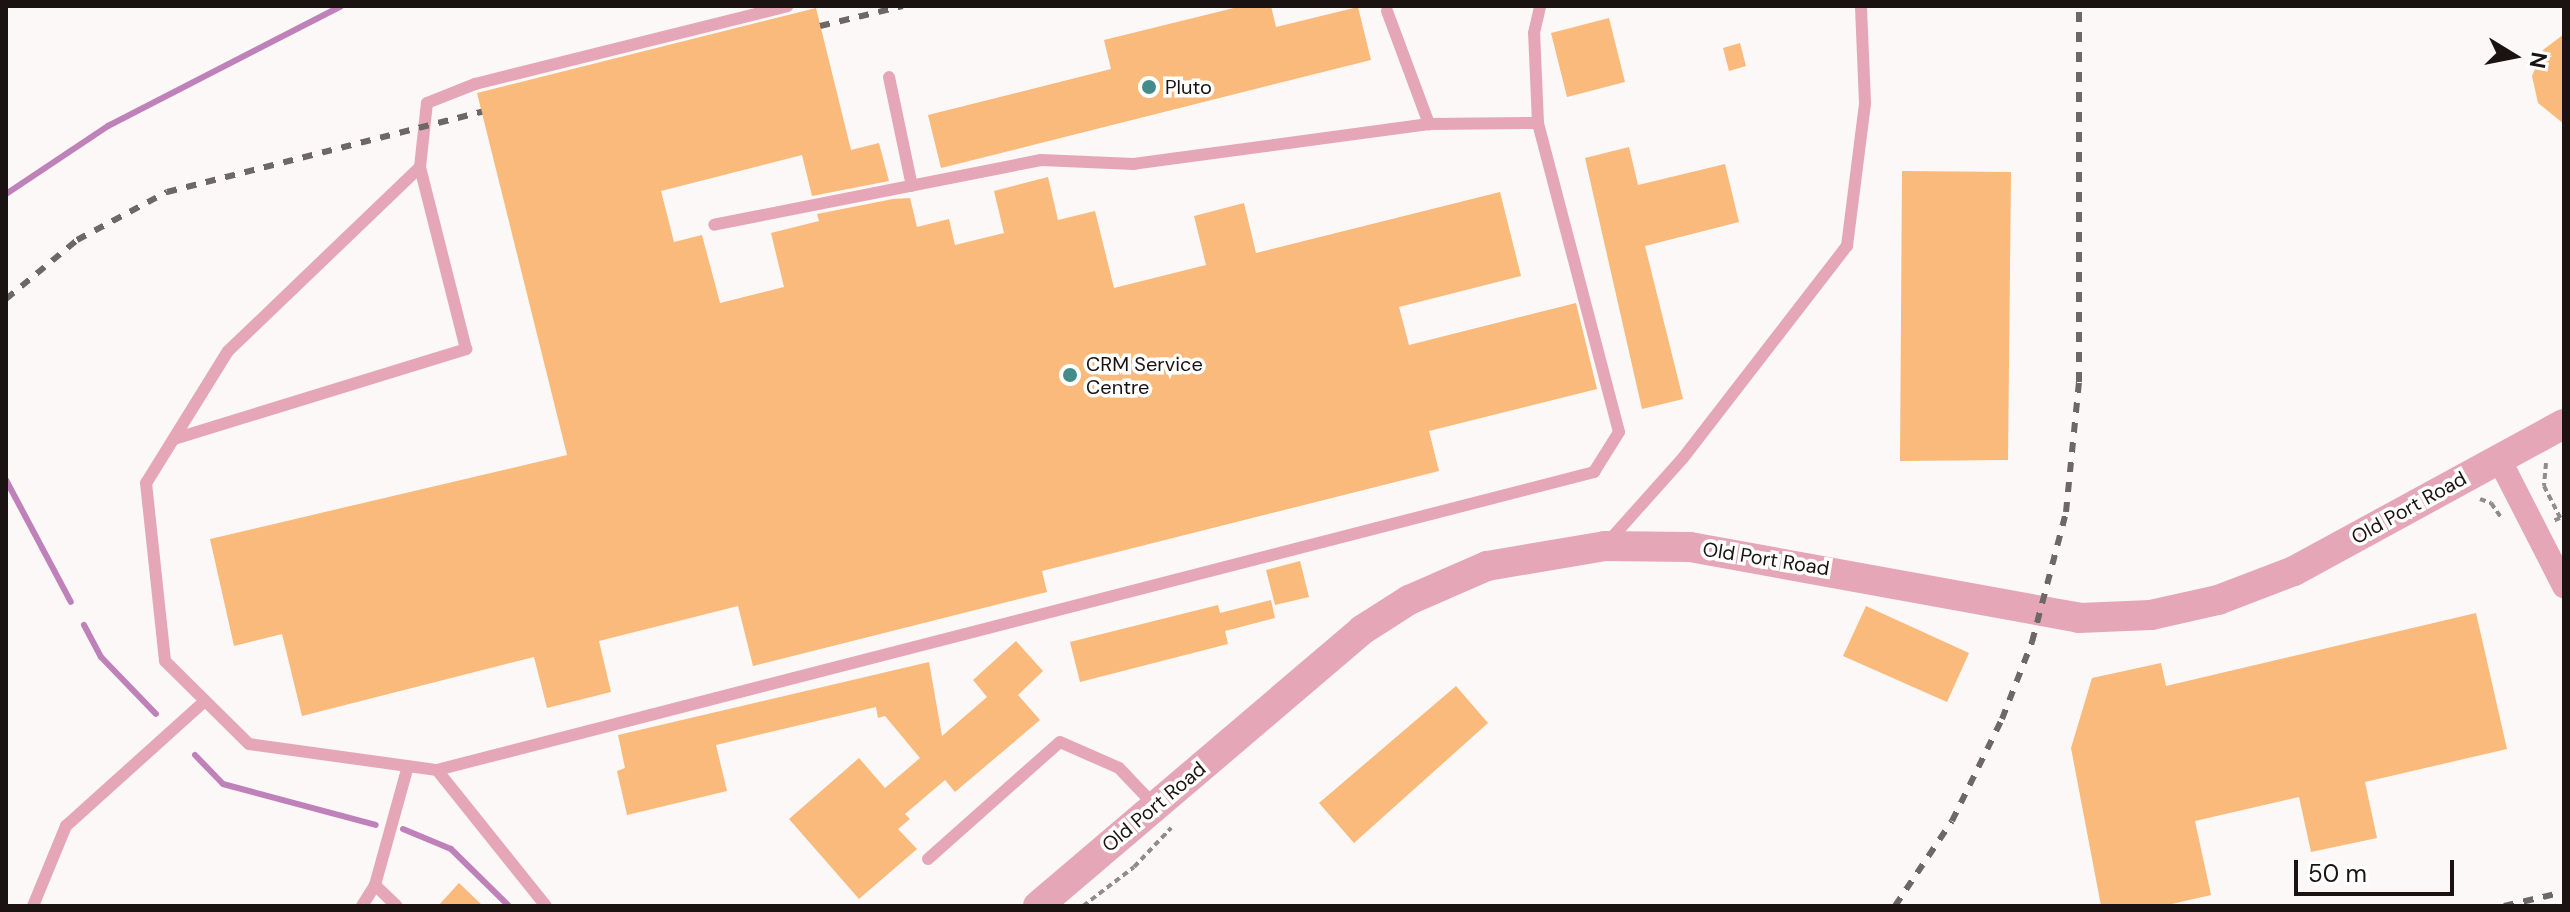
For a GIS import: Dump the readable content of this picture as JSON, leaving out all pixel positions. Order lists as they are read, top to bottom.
{
  "streets": {
    "street": ["Old Port Road"]
  },
  "places": ["Pluto", "CRM Service Centre"],
  "scale_bar": "50 m",
  "north": "right"
}
